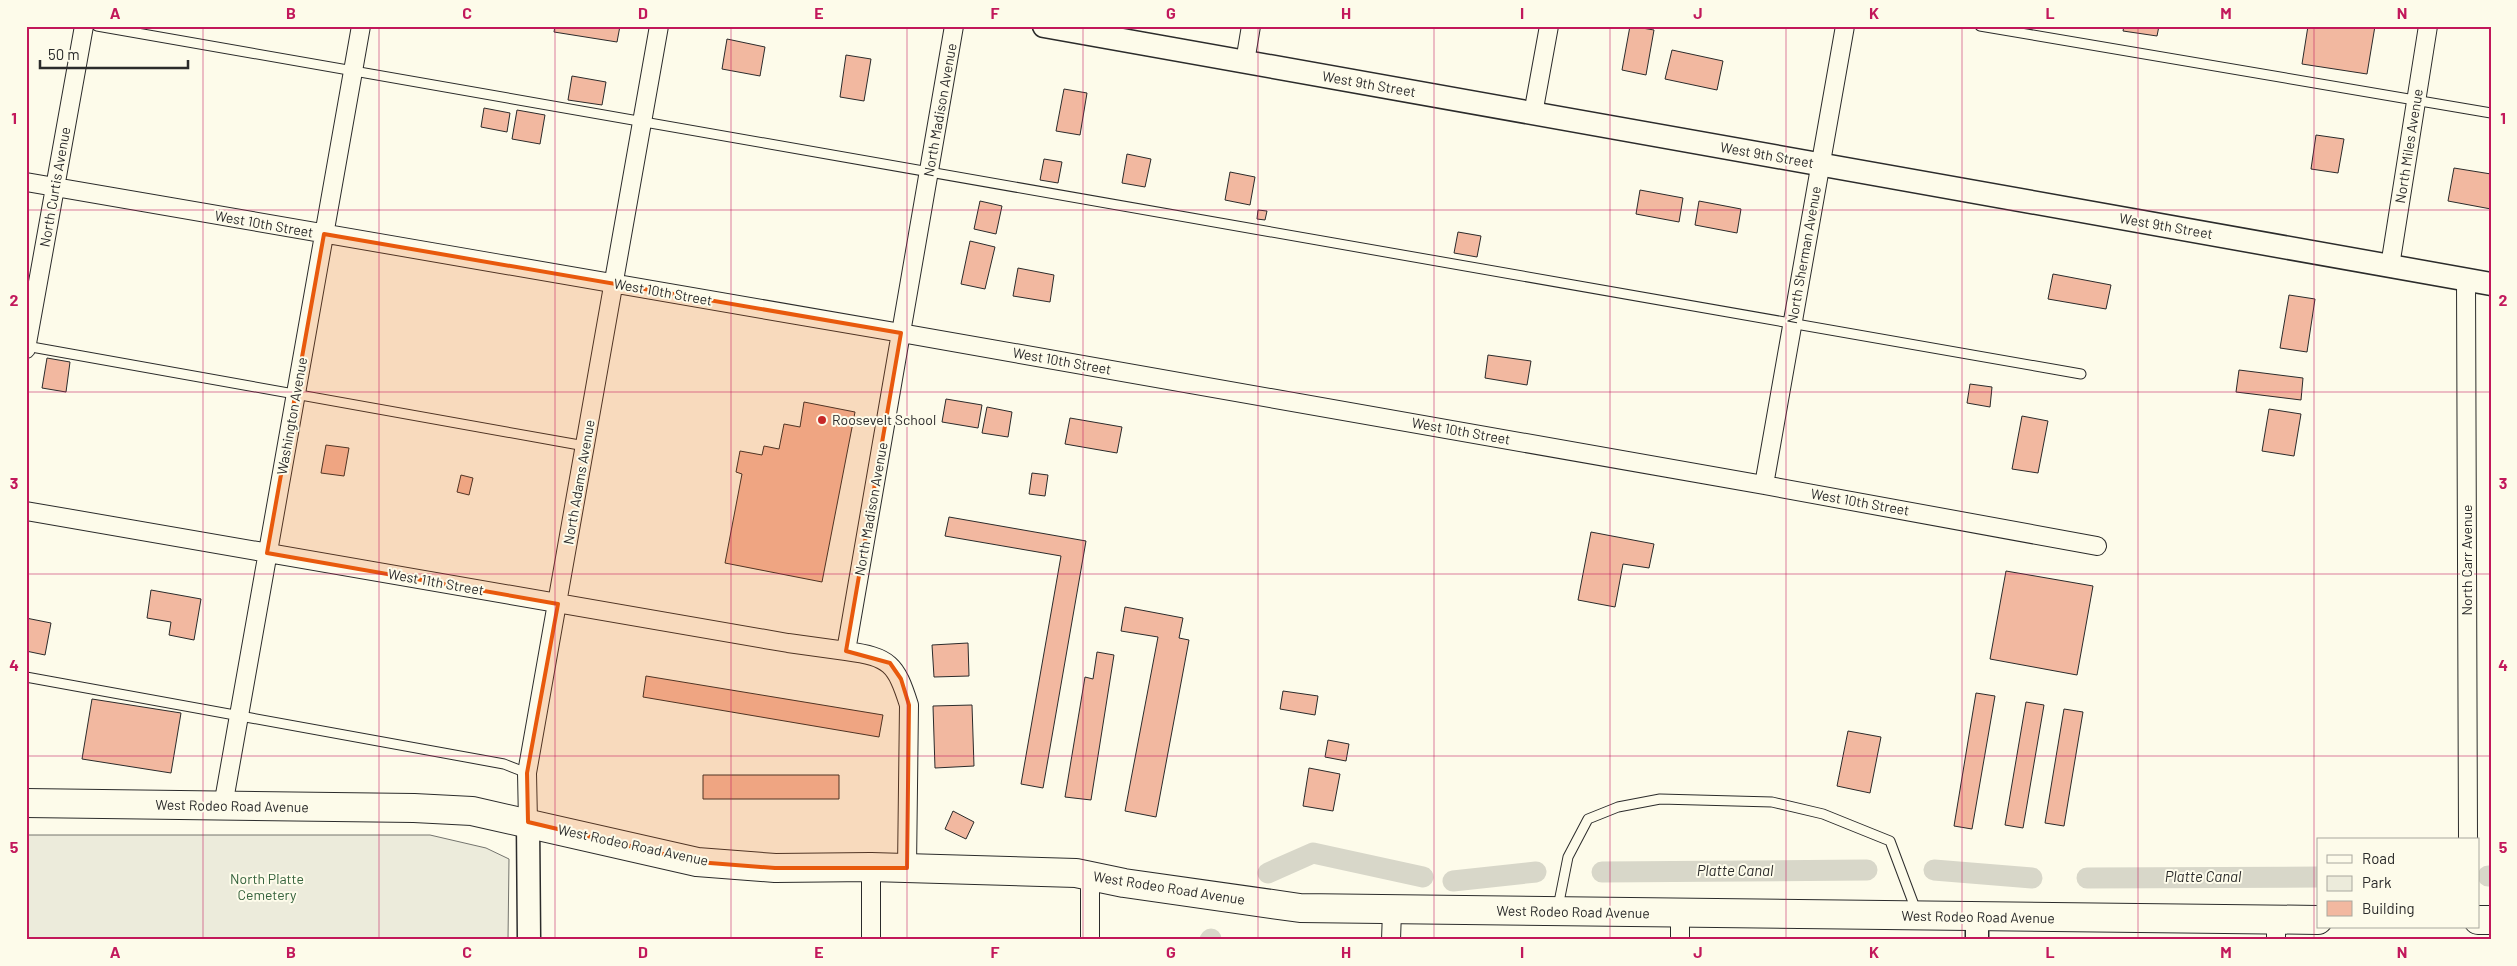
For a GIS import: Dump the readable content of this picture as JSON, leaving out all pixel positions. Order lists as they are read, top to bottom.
{
  "streets": {
    "main road": ["West Rodeo Road Avenue"],
    "street": [
      "West 9th Street",
      "North Madison Avenue",
      "North Miles Avenue",
      "North Curtis Avenue",
      "West 10th Street",
      "North Sherman Avenue",
      "Washington Avenue",
      "North Adams Avenue",
      "North Carr Avenue",
      "West 11th Street"
    ]
  },
  "crossings": [
    ["West 9th Street", "North Miles Avenue"],
    ["West 9th Street", "North Sherman Avenue"],
    ["West 9th Street", "North Carr Avenue"],
    ["North Madison Avenue", "West 10th Street"],
    ["North Madison Avenue", "West 11th Street"],
    ["North Curtis Avenue", "West 10th Street"],
    ["West 10th Street", "North Sherman Avenue"],
    ["West 10th Street", "Washington Avenue"],
    ["West 10th Street", "North Adams Avenue"],
    ["Washington Avenue", "West 11th Street"],
    ["Washington Avenue", "West Rodeo Road Avenue"],
    ["North Adams Avenue", "West 11th Street"],
    ["North Adams Avenue", "West Rodeo Road Avenue"]
  ],
  "water": ["Platte Canal"],
  "parks": ["North Platte Cemetery"],
  "places": ["Roosevelt School"],
  "legend": ["Road", "Park", "Building"],
  "scale_bar": "50 m",
  "grid": {
    "columns": [
      "A",
      "B",
      "C",
      "D",
      "E",
      "F",
      "G",
      "H",
      "I",
      "J",
      "K",
      "L",
      "M",
      "N"
    ],
    "rows": [
      "1",
      "2",
      "3",
      "4",
      "5"
    ]
  }
}
